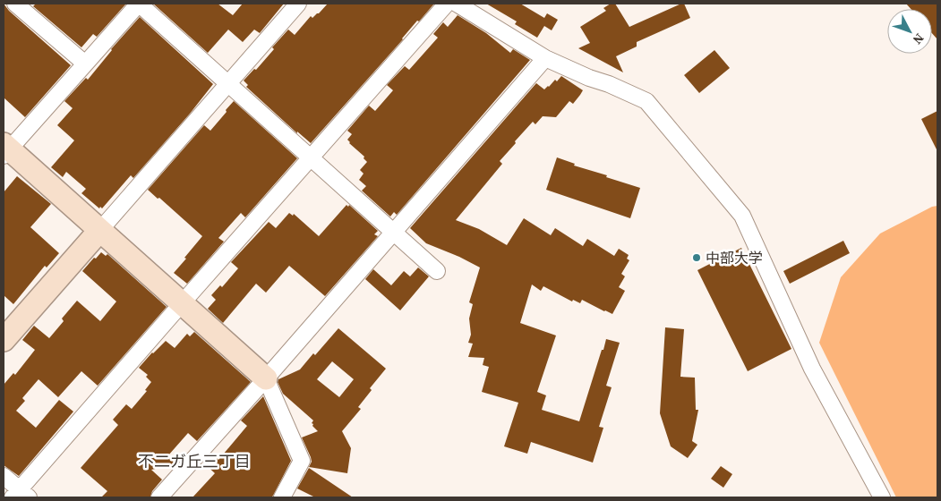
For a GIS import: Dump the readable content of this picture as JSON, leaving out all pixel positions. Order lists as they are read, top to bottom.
{
  "districts": ["不二ガ丘三丁目"],
  "places": ["中部大学"],
  "north": "bottom right"
}
